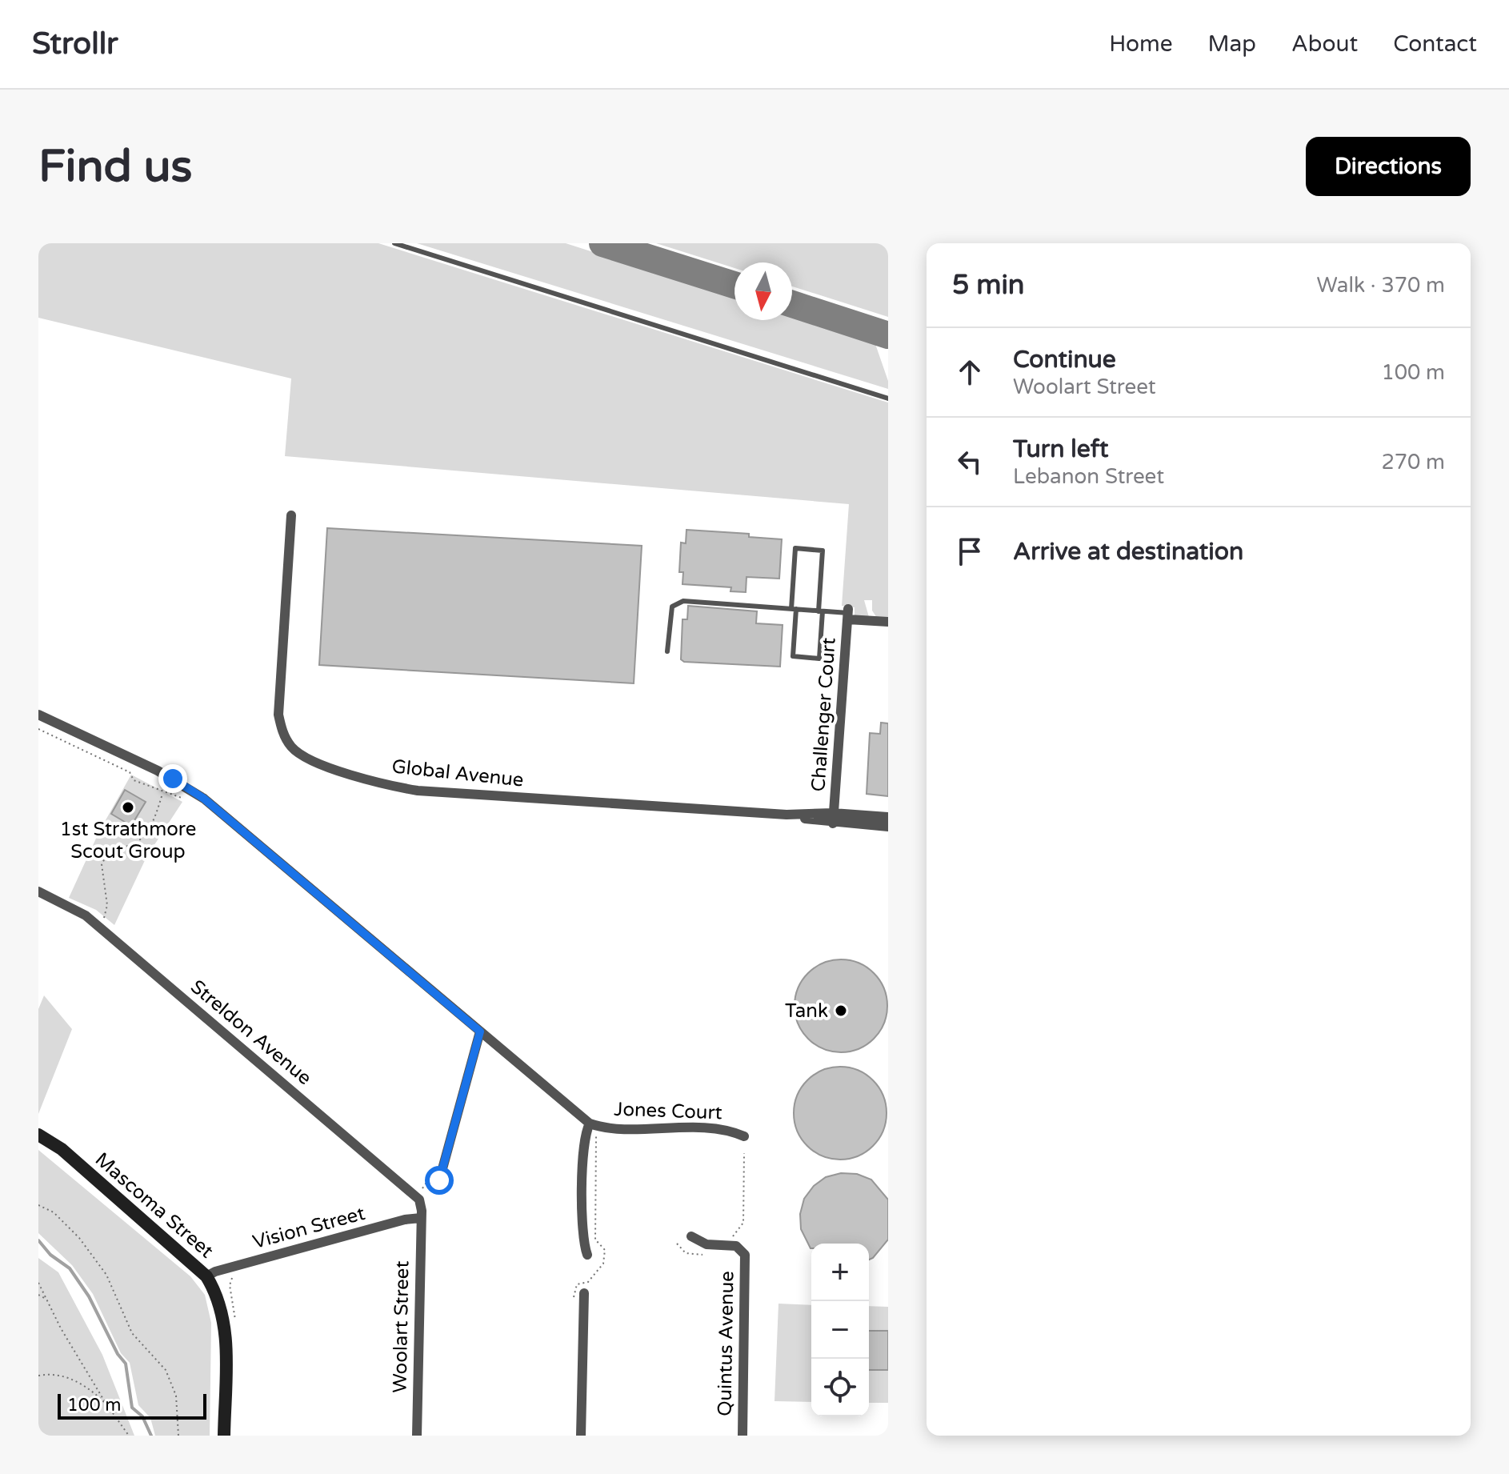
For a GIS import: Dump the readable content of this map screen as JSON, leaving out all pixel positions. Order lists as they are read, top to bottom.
{
  "streets": {
    "main road": ["Mascoma Street"],
    "street": [
      "Challenger Court",
      "Global Avenue",
      "Streldon Avenue",
      "Jones Court",
      "Vision Street",
      "Woolart Street",
      "Quintus Avenue"
    ]
  },
  "crossings": [
    ["Challenger Court", "Global Avenue"],
    ["Streldon Avenue", "Vision Street"],
    ["Streldon Avenue", "Woolart Street"],
    ["Mascoma Street", "Vision Street"],
    ["Vision Street", "Woolart Street"]
  ],
  "places": ["1st Strathmore Scout Group", "Tank"],
  "scale_bar": "100 m",
  "north": "bottom",
  "page": {
    "header": "Strollr",
    "nav": [
      "Home",
      "Map",
      "About",
      "Contact"
    ],
    "buttons": "Directions",
    "title": "Find us",
    "heading": ["5 min", "Walk · 370 m"],
    "list": [
      ["Continue", "Woolart Street", "100 m"],
      ["Turn left", "Lebanon Street", "270 m"],
      "Arrive at destination"
    ],
    "map_buttons": ["+", "−"],
    "scale": "100 m"
  }
}
